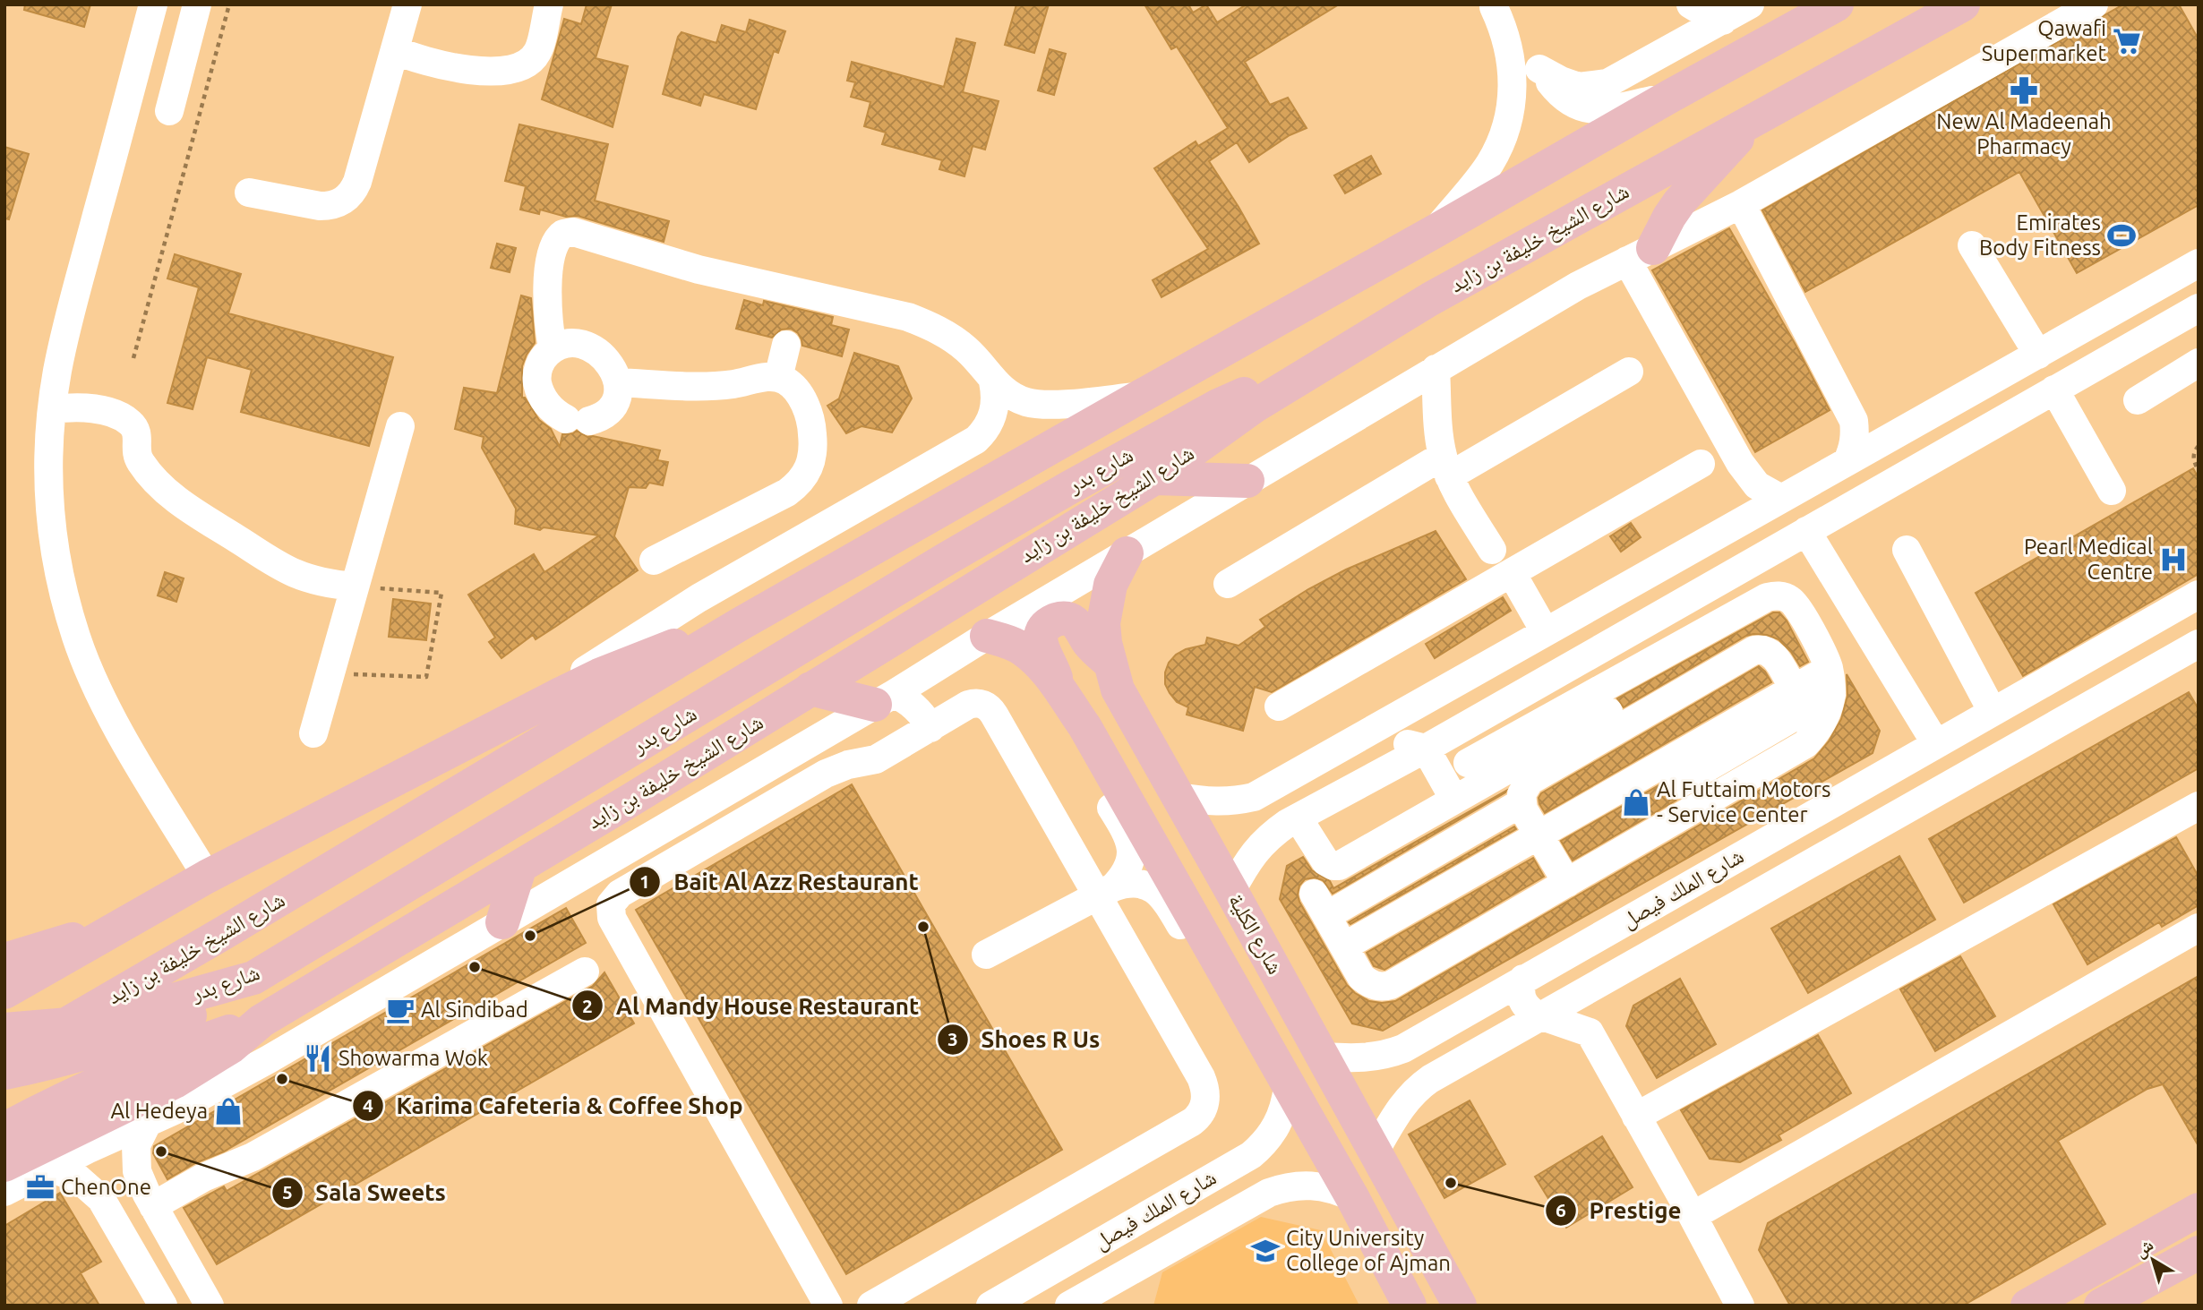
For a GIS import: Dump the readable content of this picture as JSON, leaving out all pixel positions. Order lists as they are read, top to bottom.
{
  "streets": {
    "main road": ["شارع الشيخ خليفة بن زايد", "شارع بدر", "شارع الكلية"],
    "street": ["شارع الملك فيصل"]
  },
  "crossings": [
    ["شارع الشيخ خليفة بن زايد", "شارع بدر"],
    ["شارع الملك فيصل", "شارع الكلية"]
  ],
  "places": {
    "supermarket": ["Qawafi Supermarket"],
    "pharmacy": ["New Al Madeenah Pharmacy"],
    "sports": ["Emirates Body Fitness"],
    "hospital": ["Pearl Medical Centre"],
    "shop": ["Al Futtaim Motors - Service Center", "Al Hedeya"],
    "other": [
      "Shoes R Us",
      "Bait Al Azz Restaurant",
      "Al Mandy House Restaurant",
      "Karima Cafeteria & Coffee Shop",
      "Sala Sweets",
      "Prestige"
    ],
    "cafe": ["Al Sindibad"],
    "restaurant": ["Showarma Wok"],
    "office": ["ChenOne"],
    "school or university": ["City University College of Ajman"]
  },
  "north": "top left"
}
